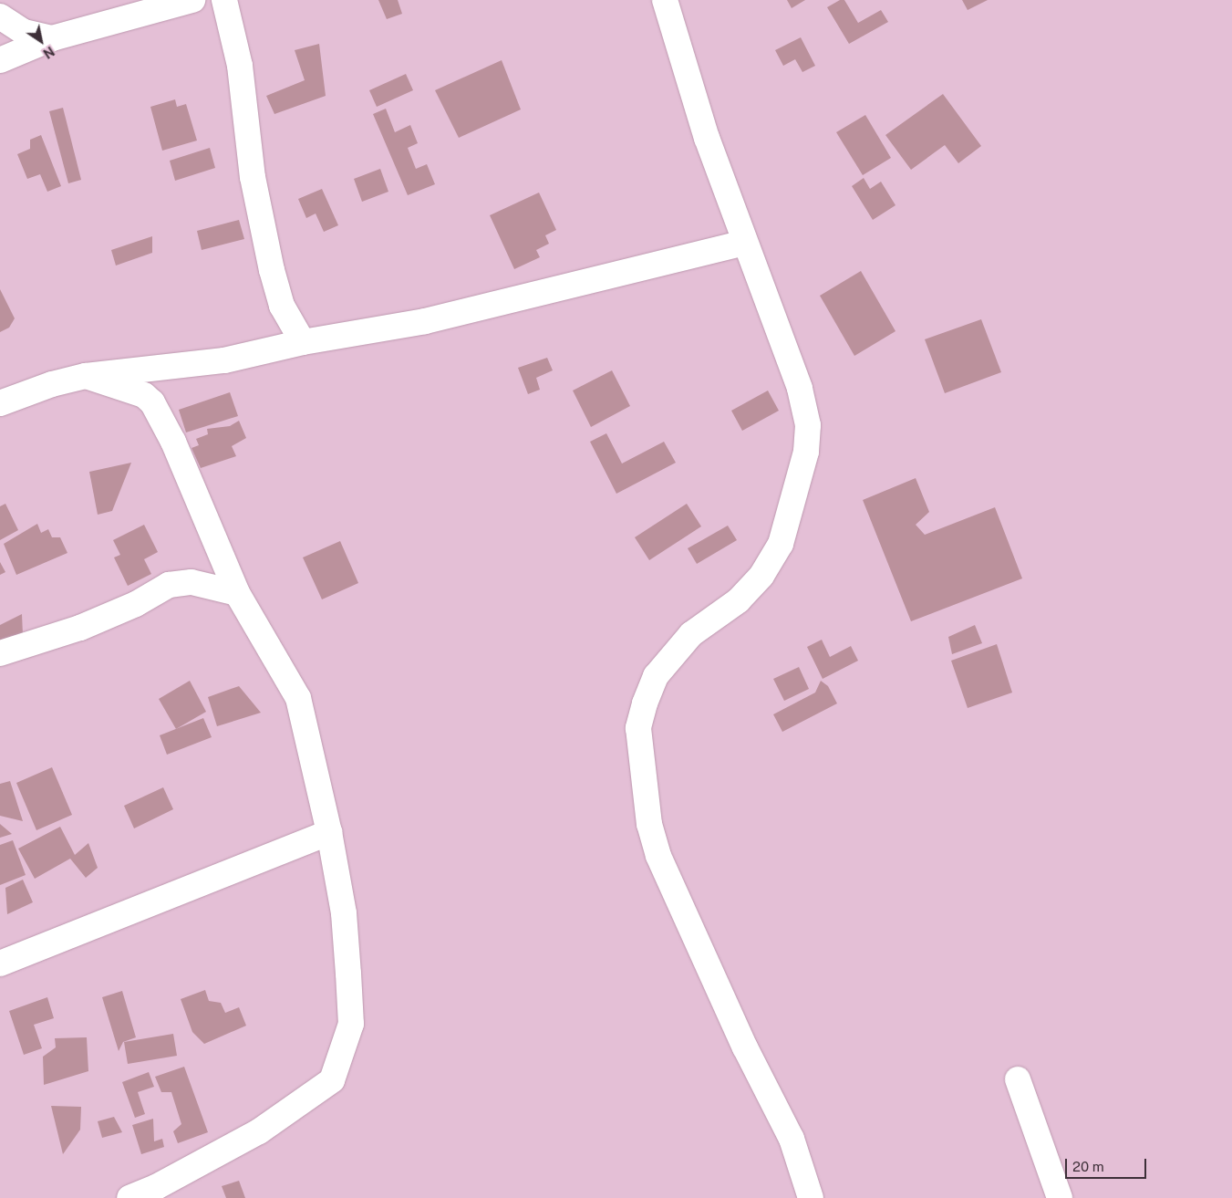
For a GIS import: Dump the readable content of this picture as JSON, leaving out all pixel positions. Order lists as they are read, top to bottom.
{
  "scale_bar": "20 m",
  "north": "bottom right"
}
